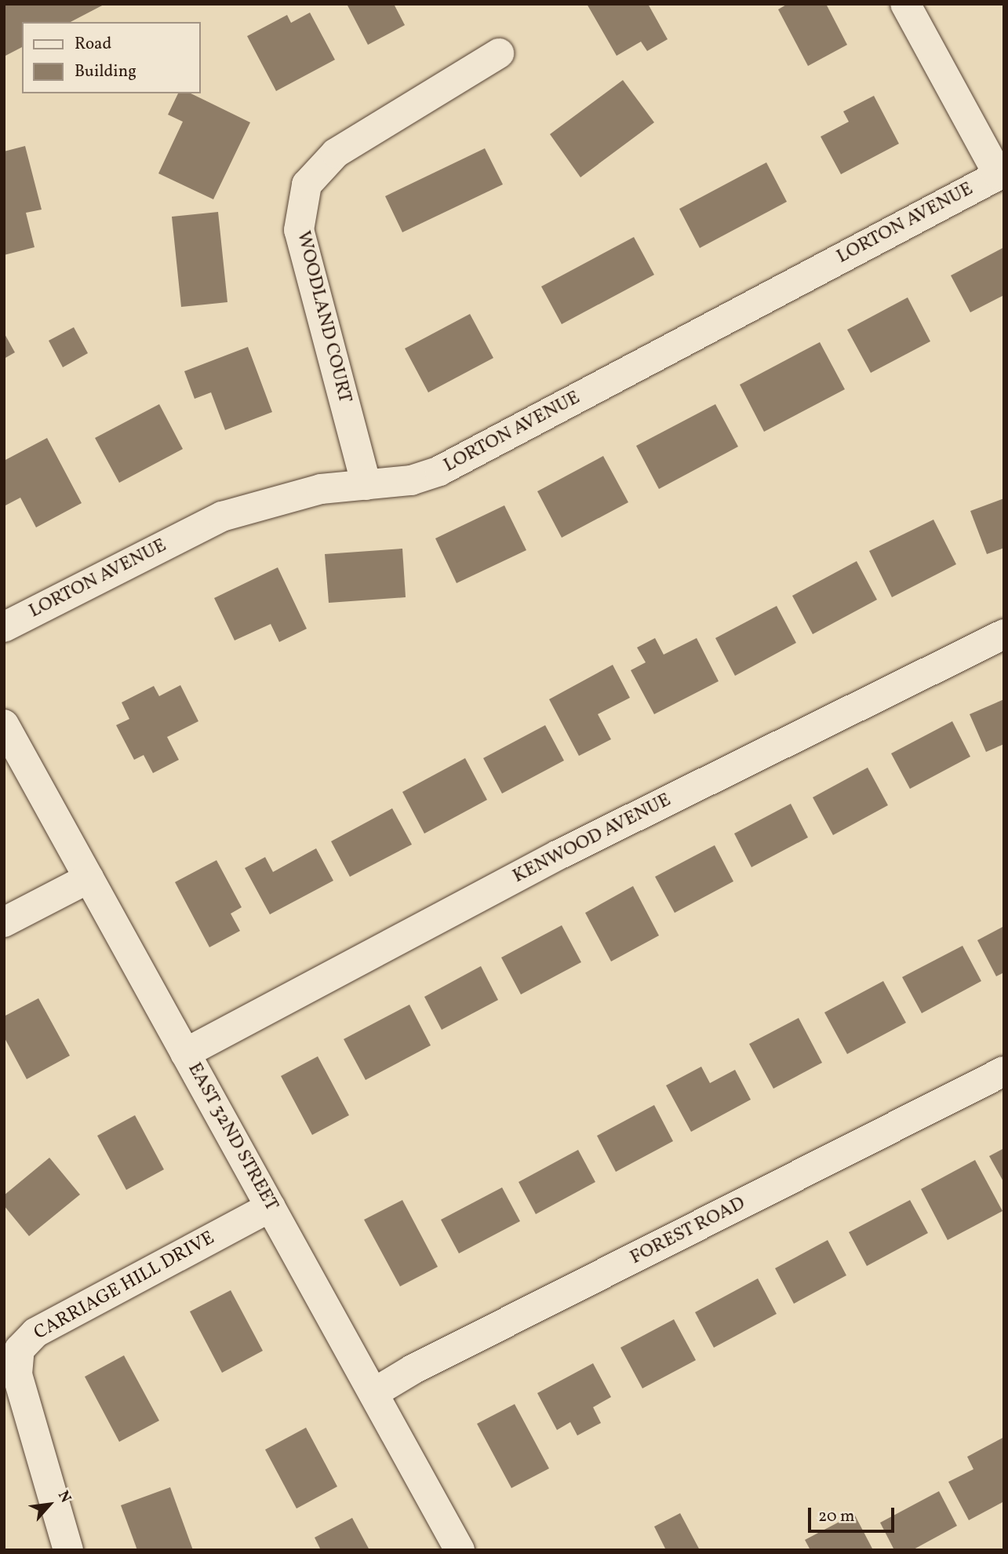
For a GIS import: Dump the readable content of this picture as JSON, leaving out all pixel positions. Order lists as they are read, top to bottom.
{
  "streets": {
    "street": [
      "LORTON AVENUE",
      "WOODLAND COURT",
      "KENWOOD AVENUE",
      "EAST 32ND STREET",
      "FOREST ROAD",
      "CARRIAGE HILL DRIVE"
    ]
  },
  "crossings": [
    ["LORTON AVENUE", "WOODLAND COURT"],
    ["KENWOOD AVENUE", "EAST 32ND STREET"],
    ["EAST 32ND STREET", "FOREST ROAD"],
    ["EAST 32ND STREET", "CARRIAGE HILL DRIVE"]
  ],
  "legend": ["Road", "Building"],
  "scale_bar": "20 m",
  "north": "top right"
}
